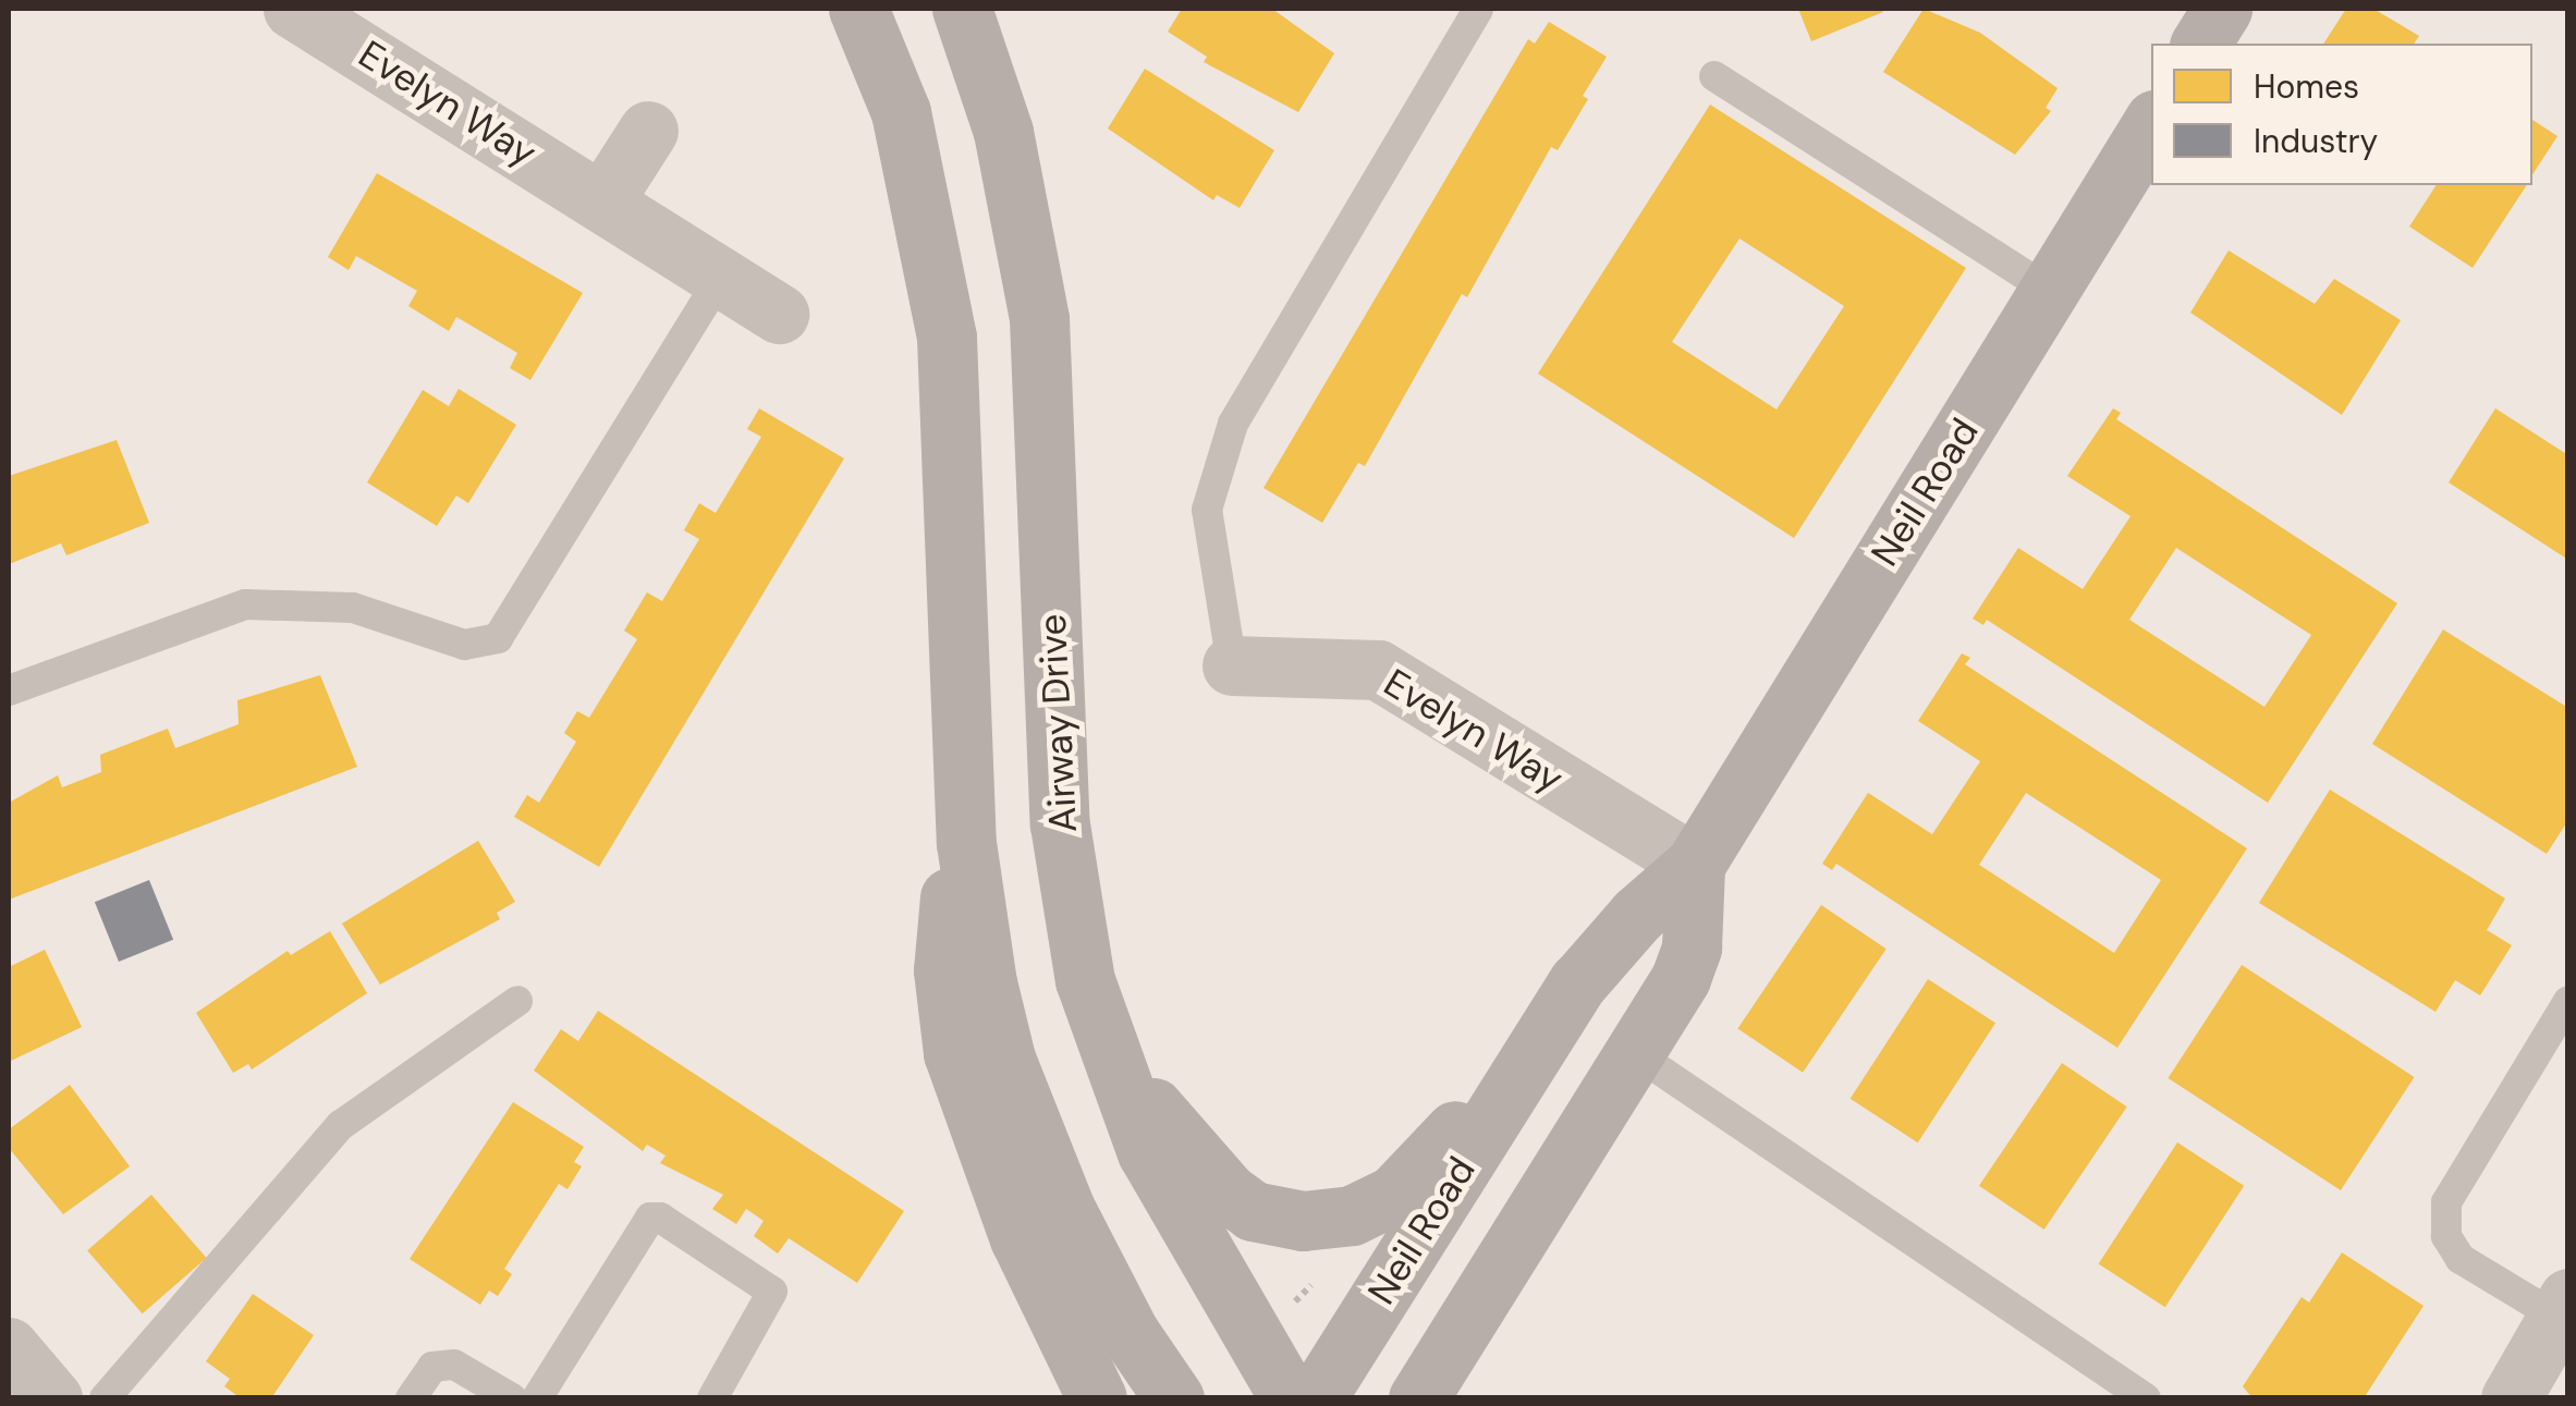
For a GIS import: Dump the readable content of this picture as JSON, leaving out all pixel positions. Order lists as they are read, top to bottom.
{
  "streets": {
    "main road": ["Neil Road", "Airway Drive"],
    "street": ["Evelyn Way"]
  },
  "crossings": [
    ["Evelyn Way", "Neil Road"]
  ],
  "legend": ["Homes", "Industry"]
}
